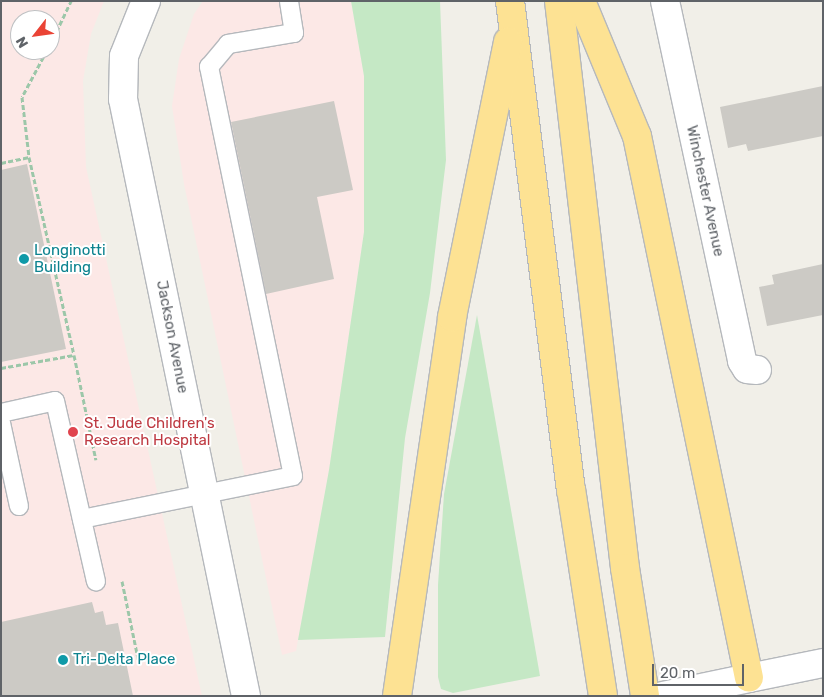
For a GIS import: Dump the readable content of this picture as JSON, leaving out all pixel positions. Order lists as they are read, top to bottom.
{
  "streets": {
    "street": ["Winchester Avenue", "Jackson Avenue"]
  },
  "places": ["Longinotti Building", "St. Jude Children's Research Hospital", "Tri-Delta Place"],
  "scale_bar": "20 m",
  "north": "bottom left"
}
